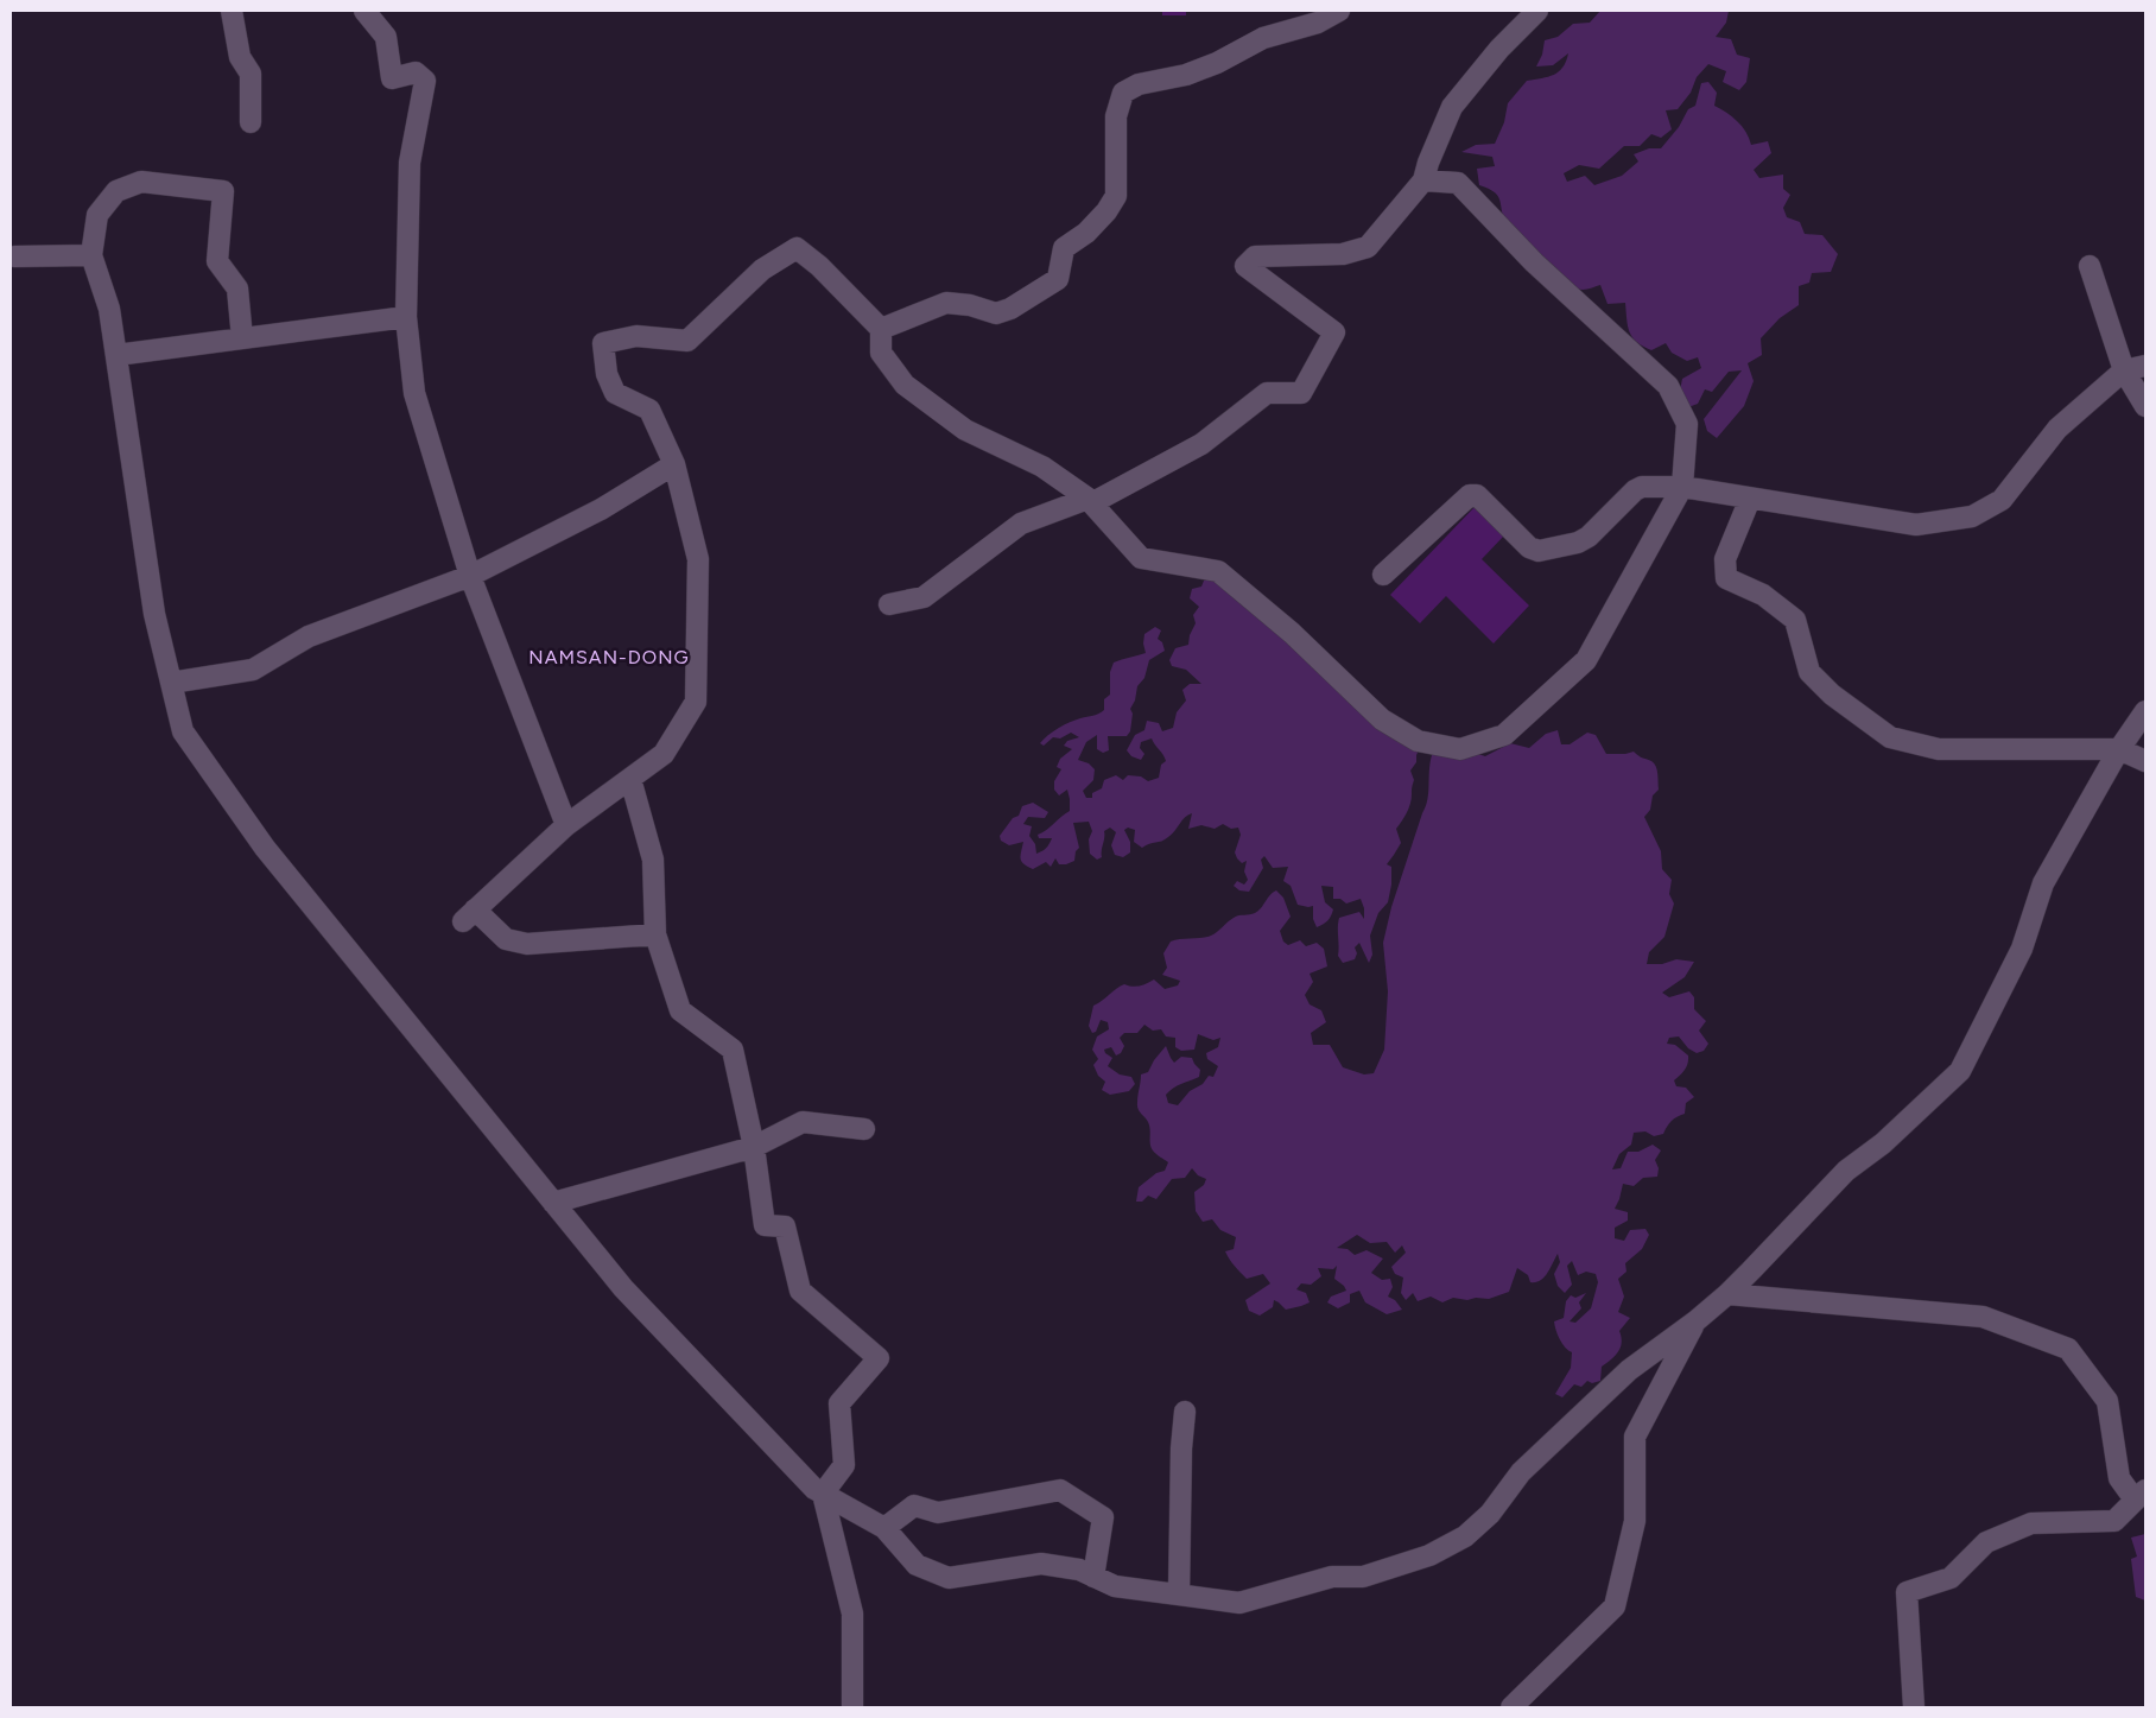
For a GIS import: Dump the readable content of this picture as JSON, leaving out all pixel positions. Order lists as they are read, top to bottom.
{
  "districts": ["NAMSAN-DONG"]
}
